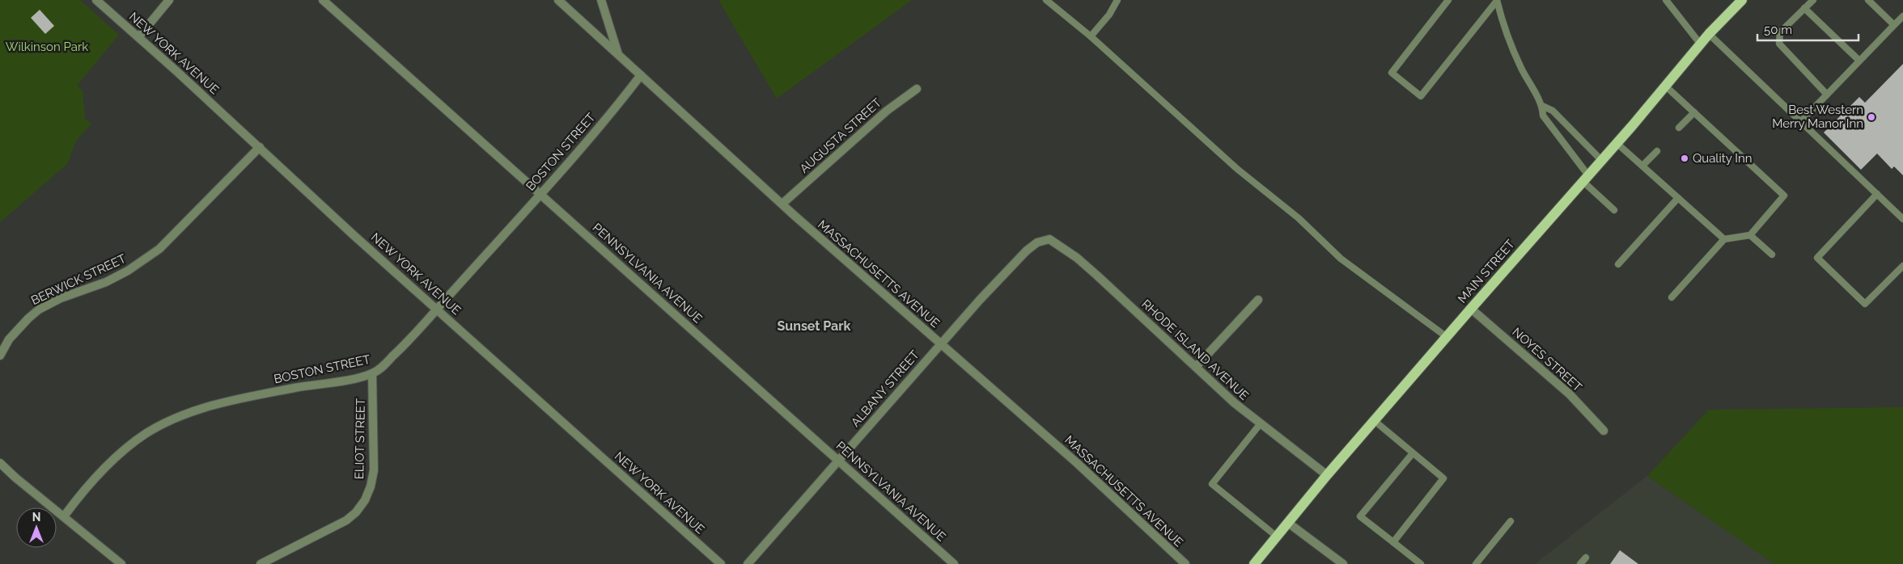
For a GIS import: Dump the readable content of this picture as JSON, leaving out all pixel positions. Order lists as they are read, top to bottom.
{
  "streets": {
    "main road": ["MAIN STREET"],
    "street": [
      "NEW YORK AVENUE",
      "AUGUSTA STREET",
      "BOSTON STREET",
      "PENNSYLVANIA AVENUE",
      "MASSACHUSETTS AVENUE",
      "BERWICK STREET",
      "RHODE ISLAND AVENUE",
      "NOYES STREET",
      "ALBANY STREET",
      "ELIOT STREET"
    ]
  },
  "crossings": [
    ["NEW YORK AVENUE", "BOSTON STREET"],
    ["NEW YORK AVENUE", "BERWICK STREET"],
    ["AUGUSTA STREET", "MASSACHUSETTS AVENUE"],
    ["BOSTON STREET", "PENNSYLVANIA AVENUE"],
    ["BOSTON STREET", "MASSACHUSETTS AVENUE"],
    ["BOSTON STREET", "ELIOT STREET"],
    ["MAIN STREET", "RHODE ISLAND AVENUE"],
    ["MAIN STREET", "NOYES STREET"],
    ["PENNSYLVANIA AVENUE", "ALBANY STREET"],
    ["MASSACHUSETTS AVENUE", "ALBANY STREET"],
    ["RHODE ISLAND AVENUE", "ALBANY STREET"]
  ],
  "districts": ["Sunset Park"],
  "parks": ["Wilkinson Park"],
  "places": ["Best Western Merry Manor Inn", "Quality Inn"],
  "scale_bar": "50 m",
  "north": "top"
}
